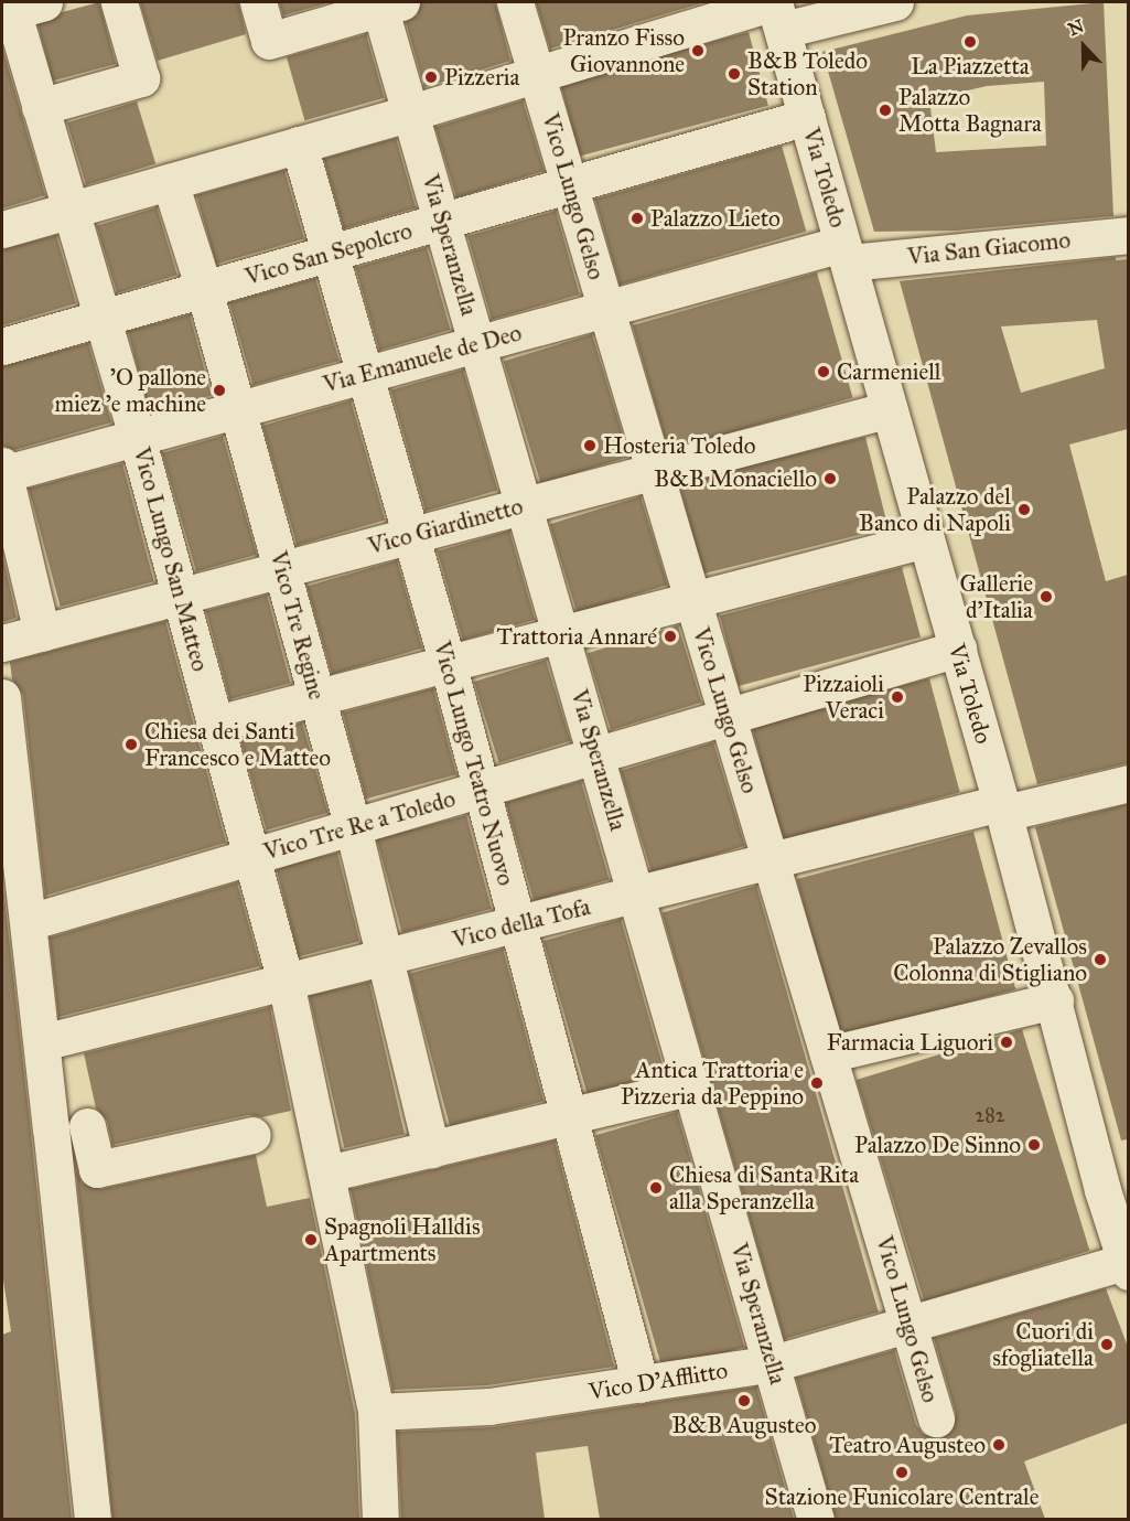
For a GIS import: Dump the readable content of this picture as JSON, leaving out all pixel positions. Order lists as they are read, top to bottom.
{
  "streets": {
    "street": [
      "Via Toledo",
      "Vico Lungo Gelso",
      "Via Speranzella",
      "Via San Giacomo",
      "Vico San Sepolcro",
      "Via Emanuele de Deo",
      "Vico Giardinetto",
      "Vico Lungo San Matteo",
      "Vico Tre Regine",
      "Vico Lungo Teatro Nuovo",
      "Vico Tre Re a Toledo",
      "Vico della Tofa",
      "Vico D'Afflitto"
    ]
  },
  "crossings": [
    ["Via Toledo", "Via San Giacomo"],
    ["Via Toledo", "Vico San Sepolcro"],
    ["Via Toledo", "Via Emanuele de Deo"],
    ["Via Toledo", "Vico Giardinetto"],
    ["Via Toledo", "Vico Tre Re a Toledo"],
    ["Via Toledo", "Vico della Tofa"],
    ["Via Toledo", "Vico D'Afflitto"],
    ["Vico Lungo Gelso", "Vico San Sepolcro"],
    ["Vico Lungo Gelso", "Via Emanuele de Deo"],
    ["Vico Lungo Gelso", "Vico Giardinetto"],
    ["Vico Lungo Gelso", "Vico Tre Re a Toledo"],
    ["Vico Lungo Gelso", "Vico della Tofa"],
    ["Vico Lungo Gelso", "Vico D'Afflitto"],
    ["Via Speranzella", "Vico San Sepolcro"],
    ["Via Speranzella", "Via Emanuele de Deo"],
    ["Via Speranzella", "Vico Giardinetto"],
    ["Via Speranzella", "Vico Tre Re a Toledo"],
    ["Via Speranzella", "Vico della Tofa"],
    ["Via Speranzella", "Vico D'Afflitto"],
    ["Via San Giacomo", "Via Emanuele de Deo"],
    ["Vico San Sepolcro", "Vico Lungo San Matteo"],
    ["Vico San Sepolcro", "Vico Tre Regine"],
    ["Vico San Sepolcro", "Vico Lungo Teatro Nuovo"],
    ["Via Emanuele de Deo", "Vico Lungo San Matteo"],
    ["Via Emanuele de Deo", "Vico Tre Regine"],
    ["Via Emanuele de Deo", "Vico Lungo Teatro Nuovo"],
    ["Vico Giardinetto", "Vico Lungo San Matteo"],
    ["Vico Giardinetto", "Vico Tre Regine"],
    ["Vico Giardinetto", "Vico Lungo Teatro Nuovo"],
    ["Vico Lungo San Matteo", "Vico Tre Re a Toledo"],
    ["Vico Lungo San Matteo", "Vico della Tofa"],
    ["Vico Lungo San Matteo", "Vico D'Afflitto"],
    ["Vico Tre Regine", "Vico Tre Re a Toledo"],
    ["Vico Tre Regine", "Vico della Tofa"],
    ["Vico Lungo Teatro Nuovo", "Vico Tre Re a Toledo"],
    ["Vico Lungo Teatro Nuovo", "Vico della Tofa"],
    ["Vico Lungo Teatro Nuovo", "Vico D'Afflitto"]
  ],
  "places": [
    "La Piazzetta",
    "Pranzo Fisso Giovannone",
    "B&B Toledo Station",
    "Pizzeria",
    "Palazzo Motta Bagnara",
    "Palazzo Lieto",
    "Carmeniell",
    "'O pallone miez 'e machine",
    "Hosteria Toledo",
    "B&B Monaciello",
    "Palazzo del Banco di Napoli",
    "Gallerie d'Italia",
    "Trattoria Annaré",
    "Pizzaioli Veraci",
    "Chiesa dei Santi Francesco e Matteo",
    "Palazzo Zevallos Colonna di Stigliano",
    "Farmacia Liguori",
    "Antica Trattoria e Pizzeria da Peppino",
    "Palazzo De Sinno",
    "Chiesa di Santa Rita alla Speranzella",
    "Spagnoli Halldis Apartments",
    "Cuori di sfogliatella",
    "B&B Augusteo",
    "Teatro Augusteo",
    "Stazione Funicolare Centrale"
  ],
  "house_numbers": ["282"],
  "north": "top"
}
